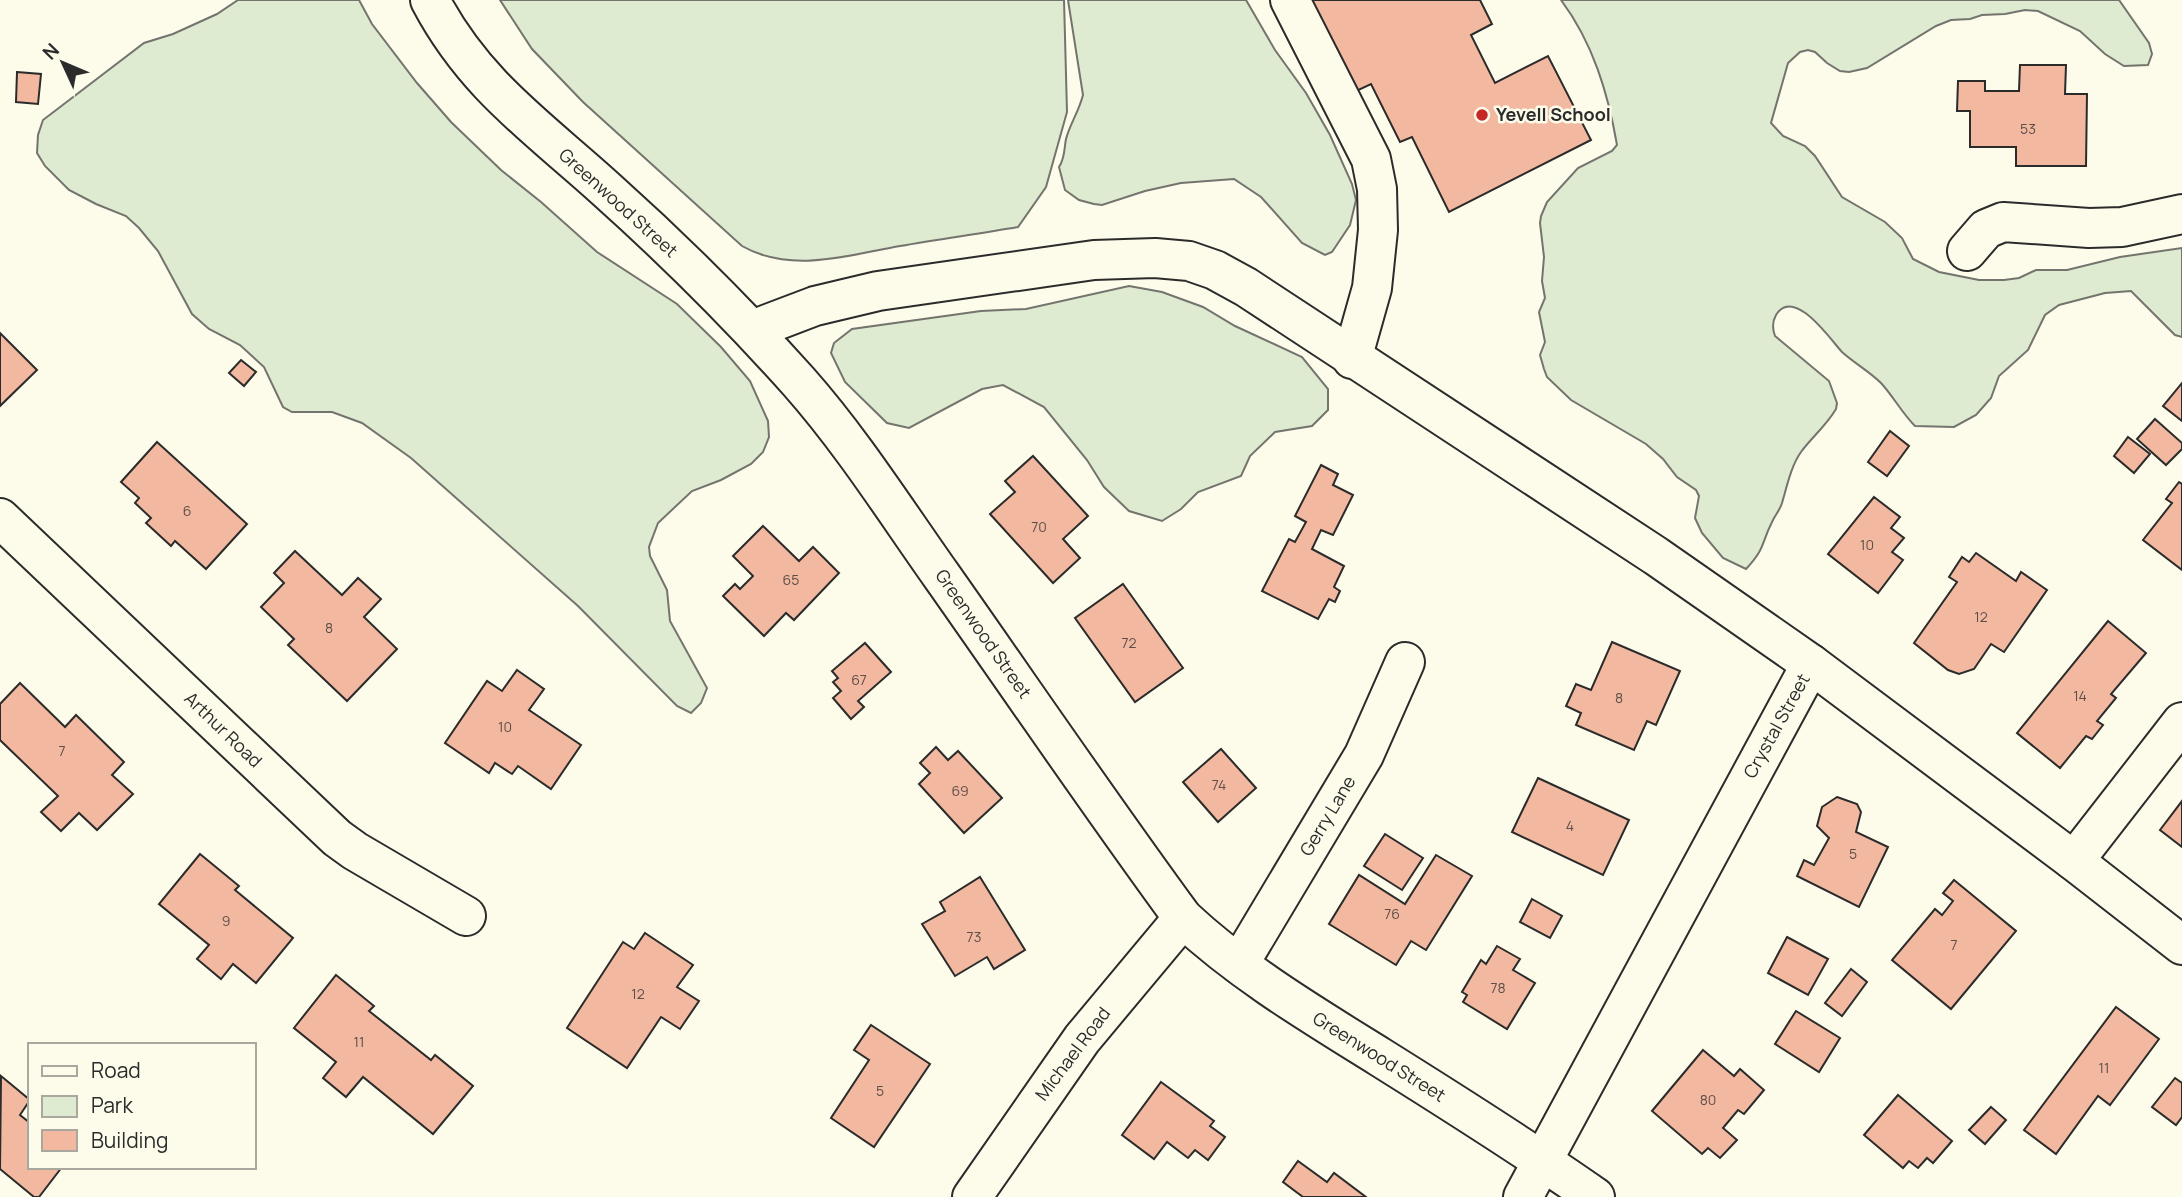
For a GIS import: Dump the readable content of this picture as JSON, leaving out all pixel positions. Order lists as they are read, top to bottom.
{
  "streets": {
    "street": [
      "Greenwood Street",
      "Crystal Street",
      "Arthur Road",
      "Gerry Lane",
      "Michael Road"
    ]
  },
  "crossings": [
    ["Greenwood Street", "Crystal Street"],
    ["Greenwood Street", "Gerry Lane"],
    ["Greenwood Street", "Michael Road"]
  ],
  "places": ["Yevell School"],
  "house_numbers": [
    "53",
    "6",
    "70",
    "10",
    "65",
    "12",
    "8",
    "72",
    "67",
    "14",
    "8",
    "10",
    "7",
    "74",
    "69",
    "4",
    "5",
    "76",
    "9",
    "73",
    "7",
    "78",
    "12",
    "11",
    "11",
    "5",
    "80"
  ],
  "legend": ["Road", "Park", "Building"],
  "north": "top left"
}
